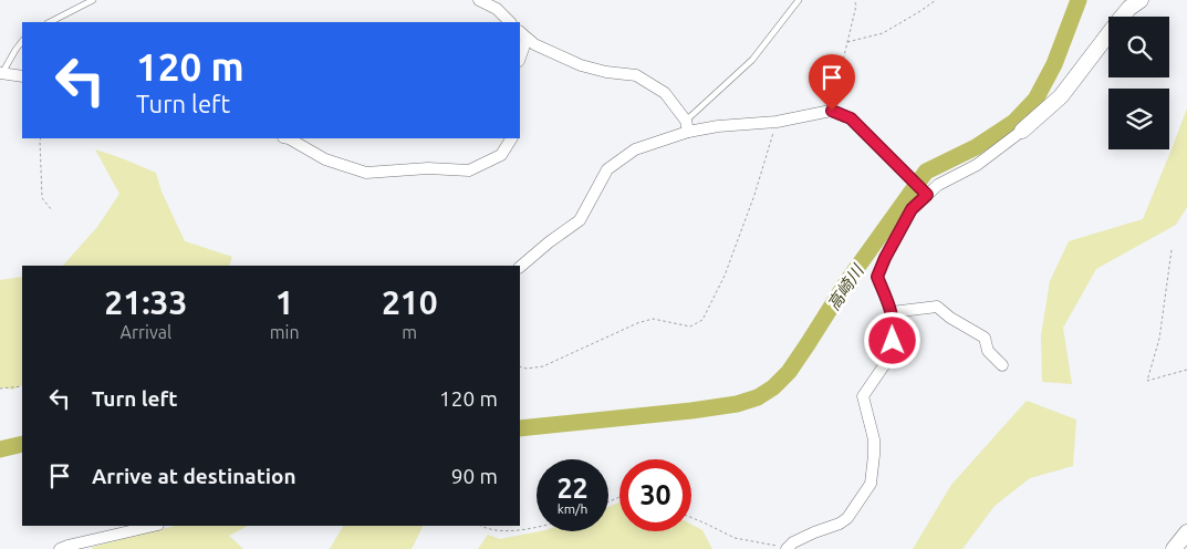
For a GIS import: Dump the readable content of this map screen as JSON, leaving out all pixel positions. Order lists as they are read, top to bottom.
{
  "water": ["高崎川"],
  "page": {
    "turn": ["120 m", "Turn left"],
    "eta": [
      "21:33",
      "Arrival",
      "1",
      "min",
      "210",
      "m"
    ],
    "list": [
      {
        "name": "Turn left",
        "value": "120 m"
      },
      {
        "name": "Arrive at destination",
        "value": "90 m"
      }
    ],
    "speed": "22 km/h",
    "limit": "30"
  }
}
